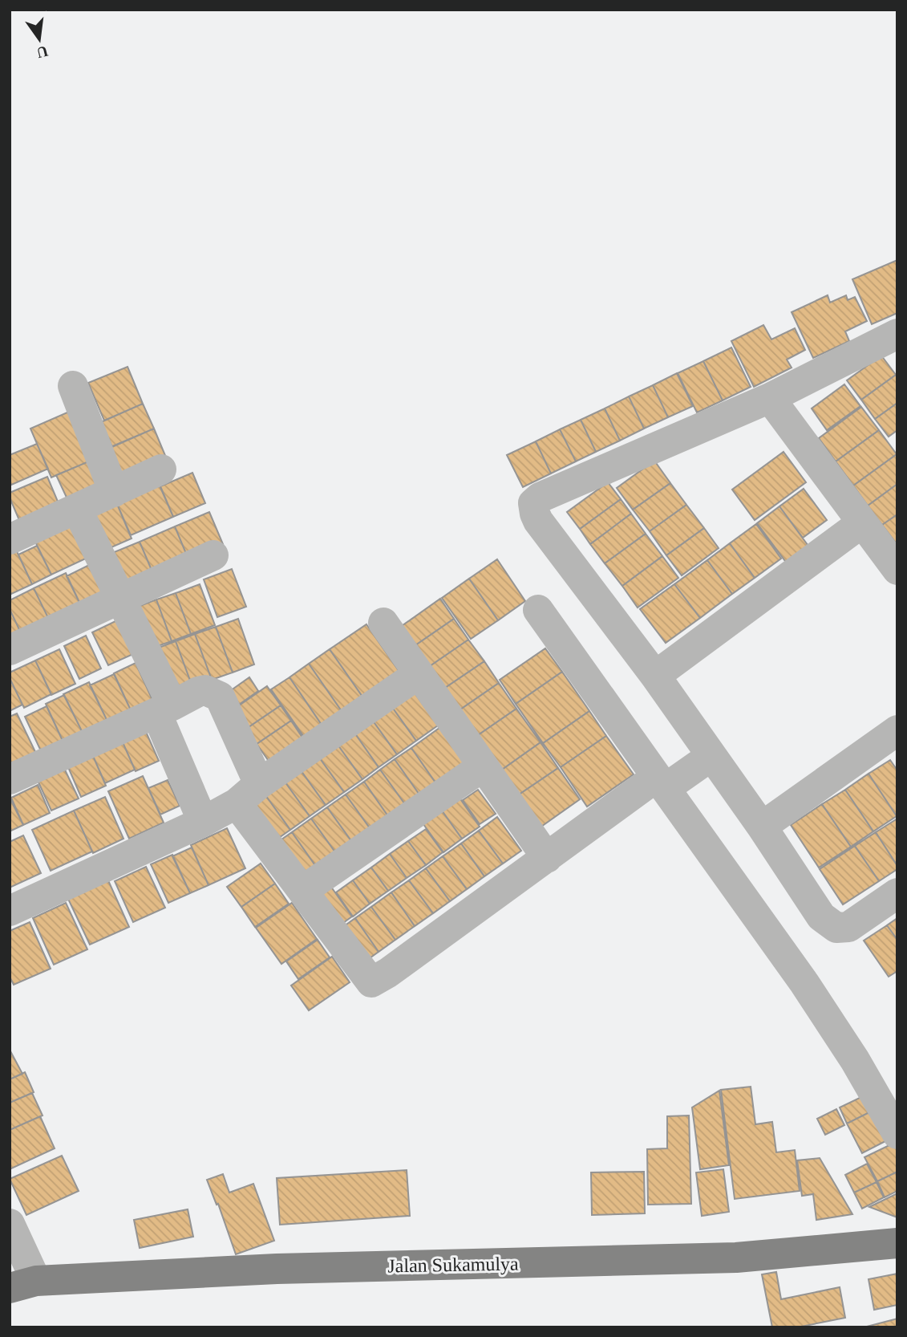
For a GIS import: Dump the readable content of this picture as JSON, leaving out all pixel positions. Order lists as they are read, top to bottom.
{
  "streets": {
    "main road": ["Jalan Sukamulya"]
  },
  "north": "bottom"
}
